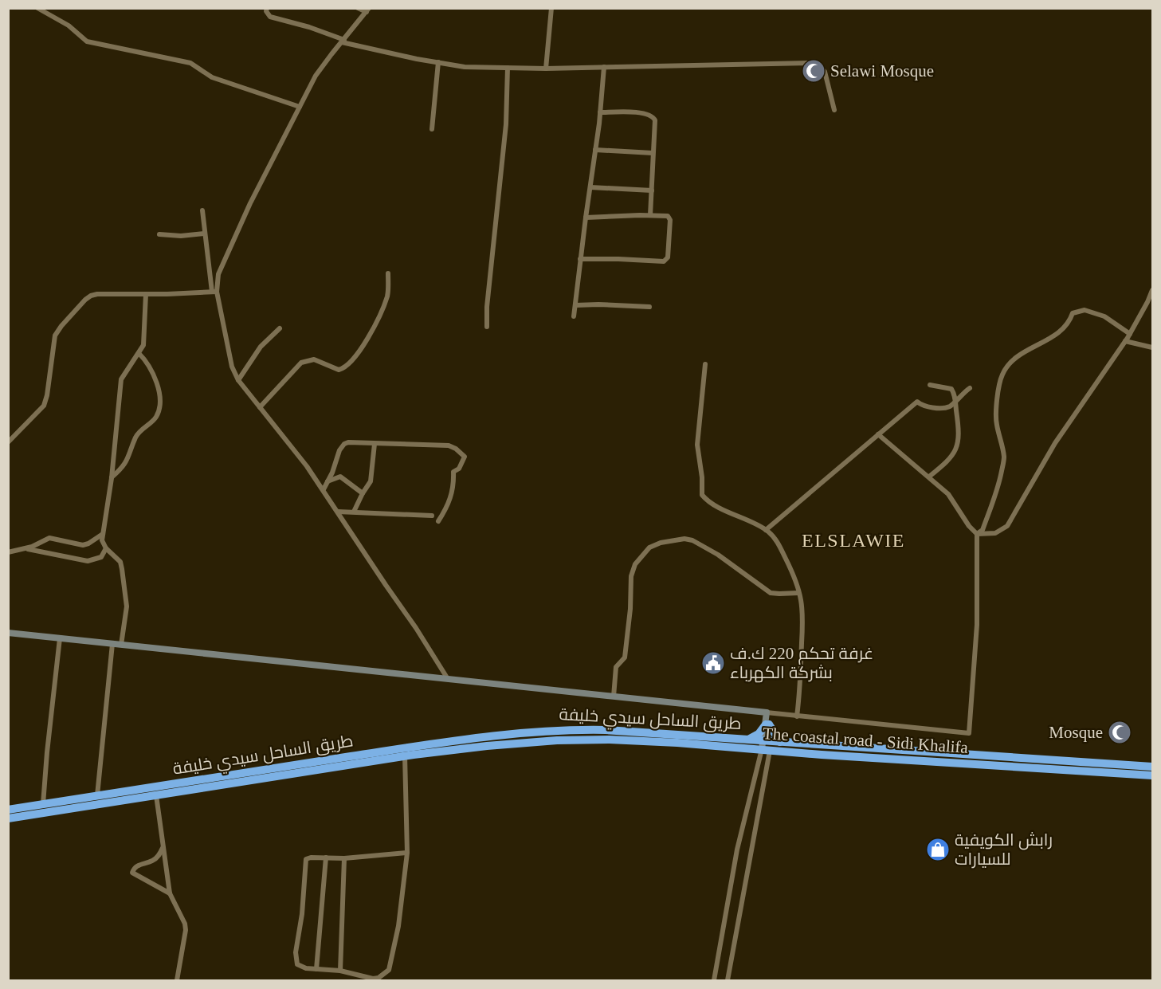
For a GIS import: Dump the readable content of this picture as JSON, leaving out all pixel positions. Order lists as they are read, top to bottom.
{
  "streets": {
    "highway": ["طريق الساحل سيدي خليفة", "The coastal road - Sidi Khalifa"]
  },
  "crossings": [
    ["طريق الساحل سيدي خليفة", "The coastal road - Sidi Khalifa"]
  ],
  "districts": ["ELSLAWIE"],
  "places": {
    "mosque": ["Selawi Mosque", "Mosque"],
    "public building": ["غرفة تحكم 220 ك.ف بشركة الكهرباء"],
    "shop": ["رابش الكويفية للسيارات"]
  }
}
